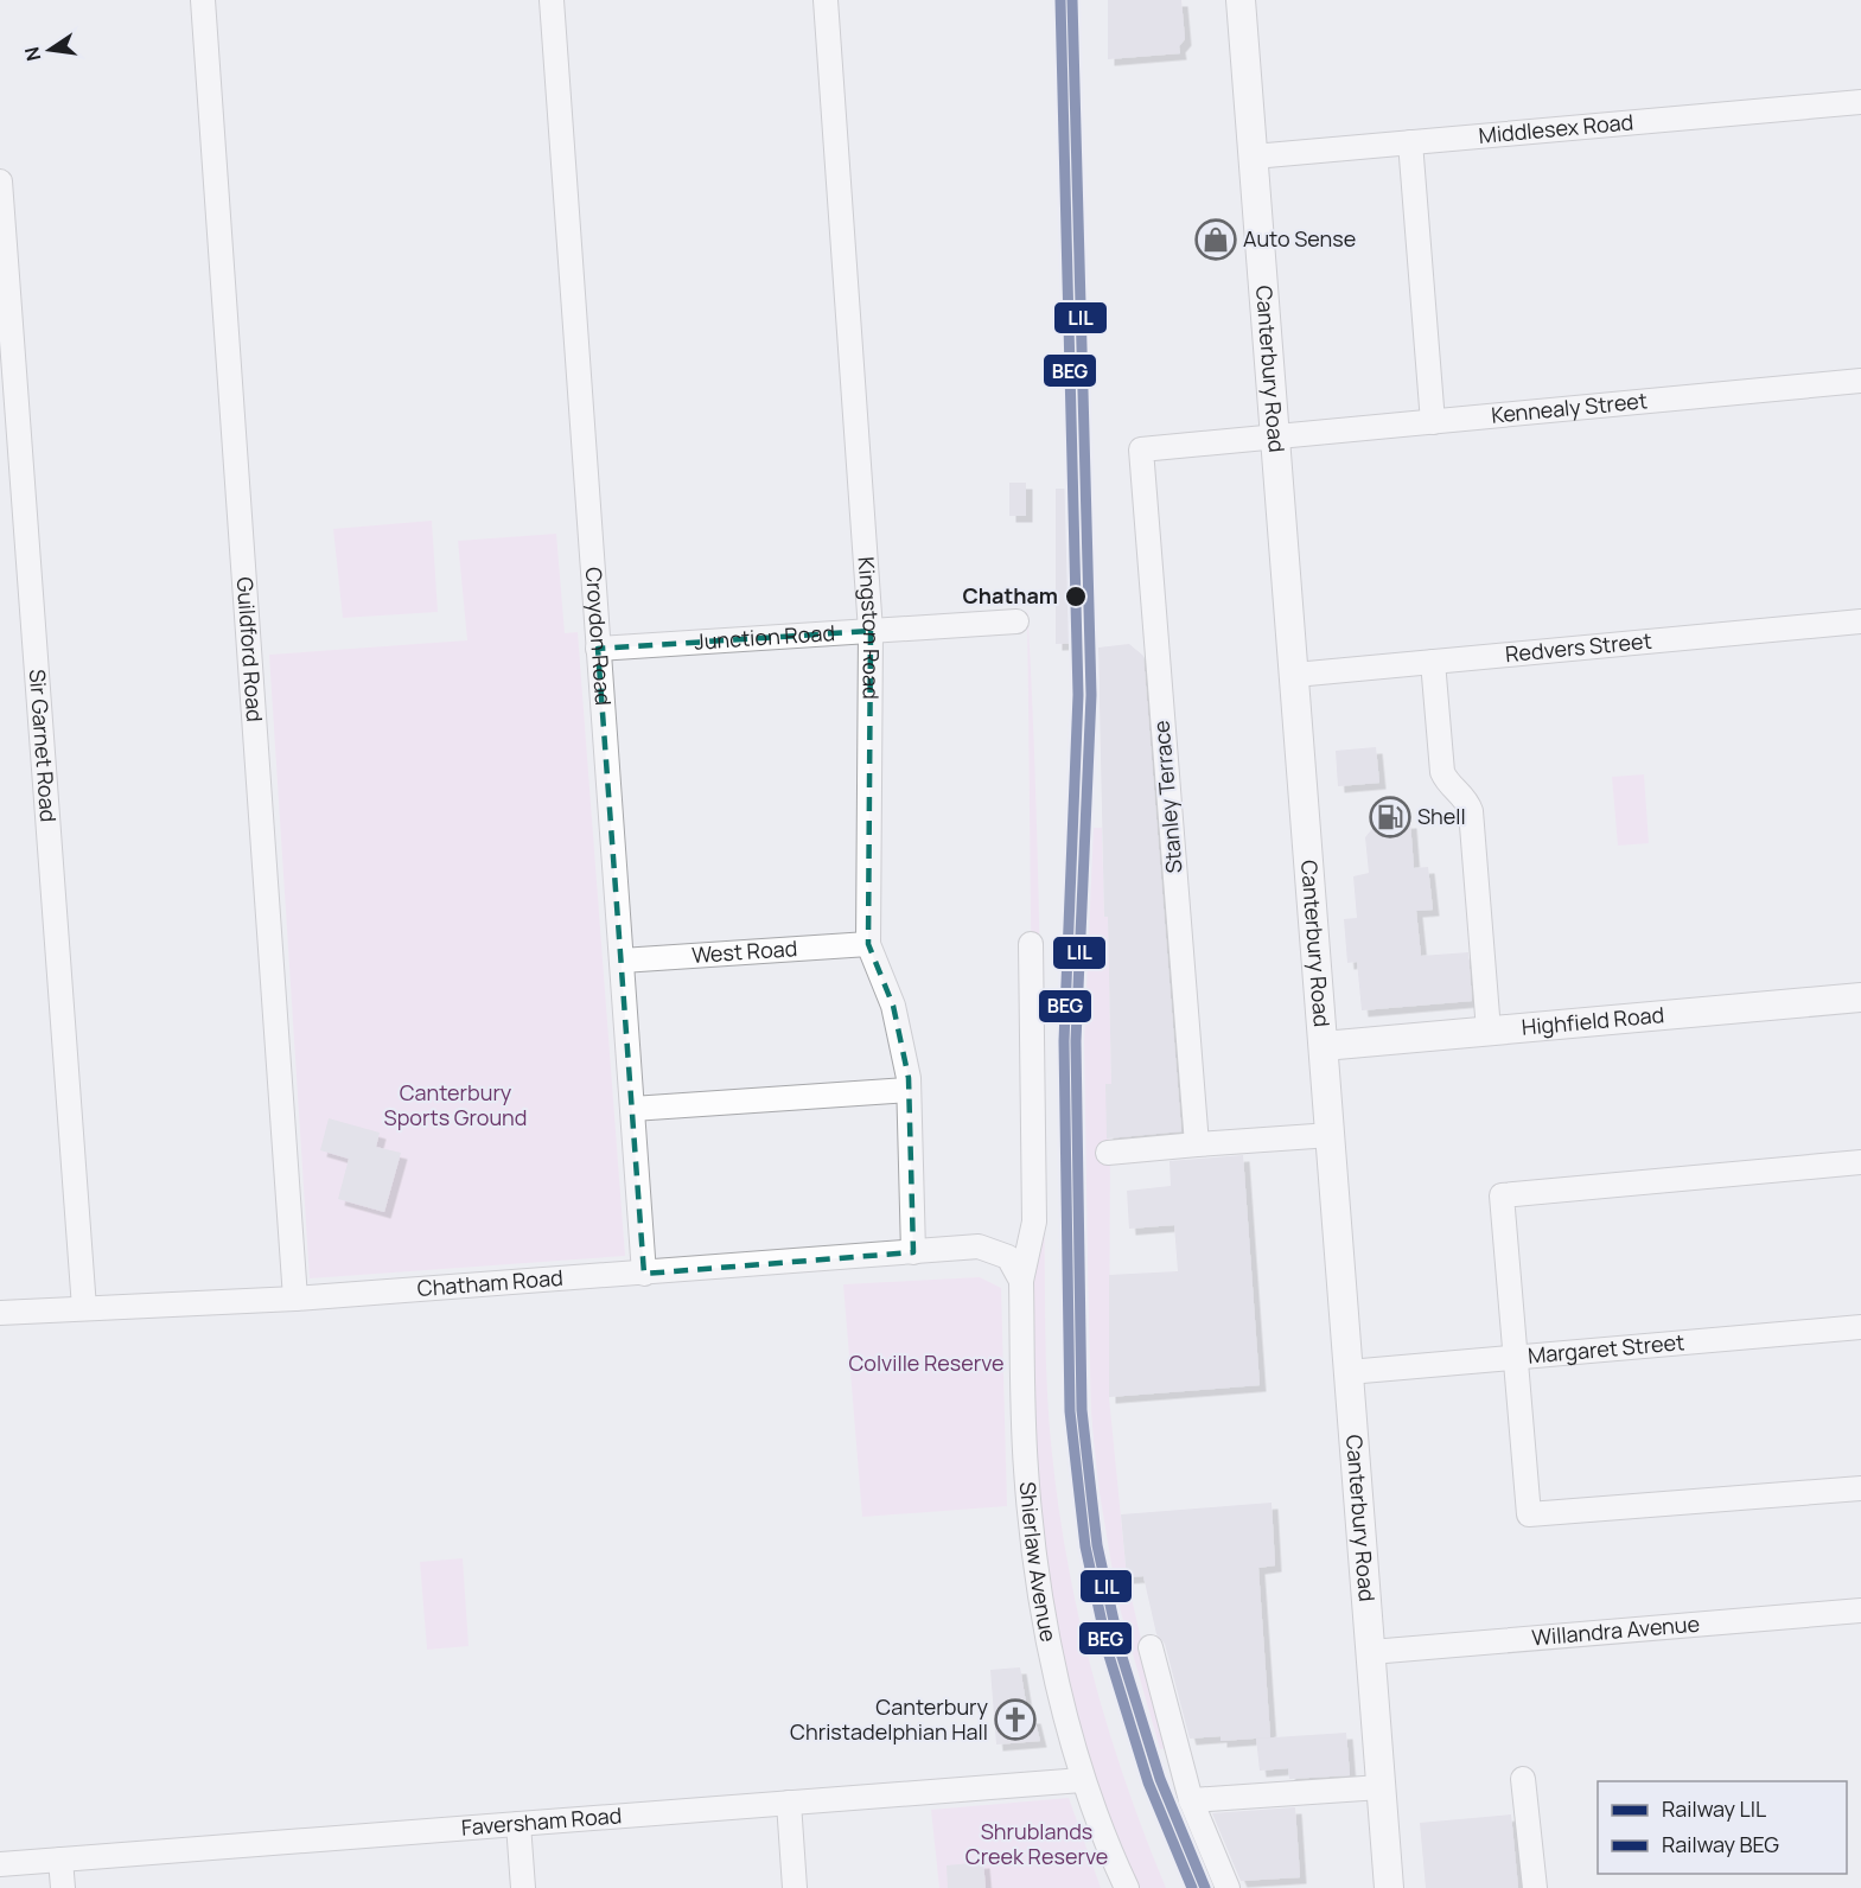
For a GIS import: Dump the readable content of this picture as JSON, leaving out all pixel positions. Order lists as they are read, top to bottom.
{
  "streets": {
    "main road": ["Canterbury Road", "Highfield Road"],
    "street": [
      "Middlesex Road",
      "Kennealy Street",
      "Kingston Road",
      "Croydon Road",
      "Junction Road",
      "Redvers Street",
      "Guildford Road",
      "Sir Garnet Road",
      "Stanley Terrace",
      "West Road",
      "Chatham Road",
      "Margaret Street",
      "Shierlaw Avenue",
      "Willandra Avenue",
      "Faversham Road"
    ]
  },
  "crossings": [
    ["Middlesex Road", "Canterbury Road"],
    ["Canterbury Road", "Kennealy Street"],
    ["Canterbury Road", "Redvers Street"],
    ["Canterbury Road", "Stanley Terrace"],
    ["Canterbury Road", "Highfield Road"],
    ["Canterbury Road", "Margaret Street"],
    ["Canterbury Road", "Willandra Avenue"],
    ["Kennealy Street", "Stanley Terrace"],
    ["Kingston Road", "Junction Road"],
    ["Kingston Road", "West Road"],
    ["Kingston Road", "Chatham Road"],
    ["Croydon Road", "Junction Road"],
    ["Croydon Road", "West Road"],
    ["Croydon Road", "Chatham Road"],
    ["Guildford Road", "Chatham Road"],
    ["Sir Garnet Road", "Chatham Road"],
    ["Chatham Road", "Shierlaw Avenue"],
    ["Shierlaw Avenue", "Faversham Road"]
  ],
  "parks": ["Canterbury Sports Ground", "Colville Reserve", "Shrublands Creek Reserve"],
  "places": {
    "shop": ["Auto Sense"],
    "other": ["Chatham"],
    "fuel station": ["Shell"],
    "church": ["Canterbury Christadelphian Hall"]
  },
  "lines": ["rail line LIL", "rail line BEG"],
  "legend": ["Railway LIL", "Railway BEG"],
  "north": "left"
}
